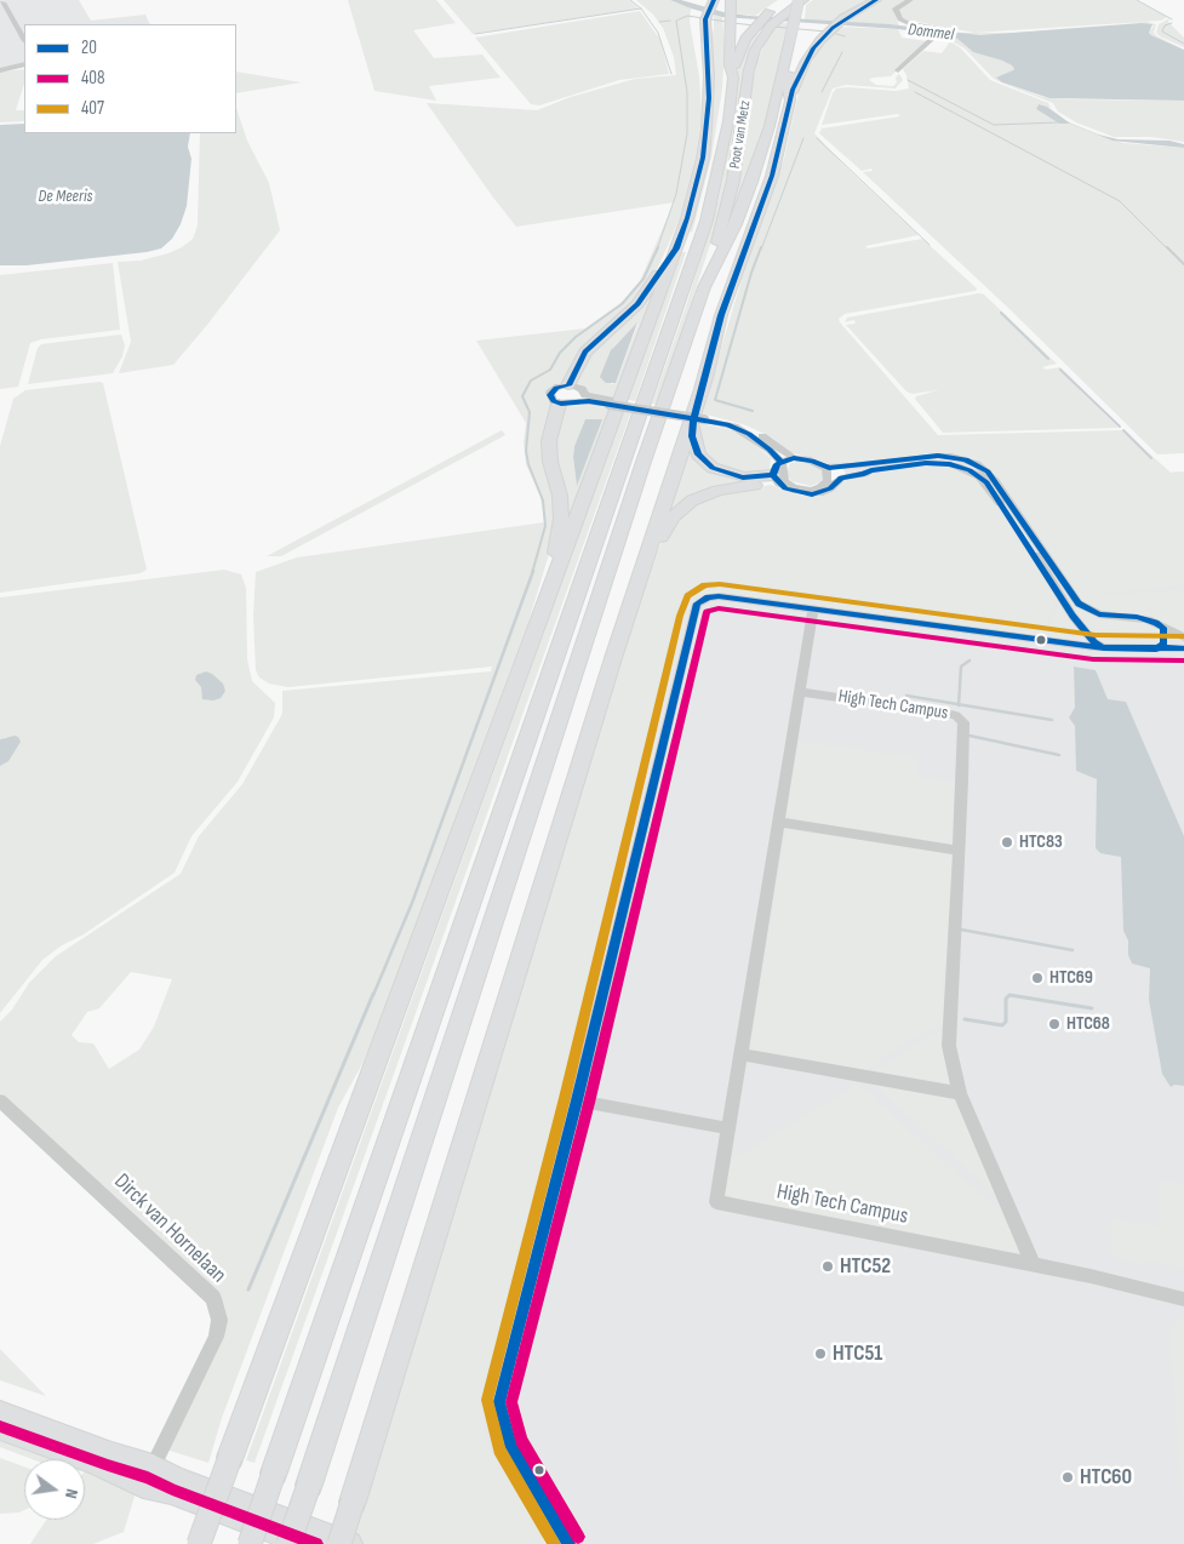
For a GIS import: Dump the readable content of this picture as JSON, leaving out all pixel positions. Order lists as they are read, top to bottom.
{
  "streets": {
    "highway": ["Poot van Metz"],
    "street": ["High Tech Campus", "Dirck van Hornelaan"]
  },
  "water": ["Dommel", "De Meeris"],
  "places": [
    "HTC83",
    "HTC69",
    "HTC68",
    "HTC52",
    "HTC51",
    "HTC60"
  ],
  "lines": ["transit line 20", "transit line 407", "transit line 408"],
  "legend": ["20", "408", "407"],
  "north": "right"
}
